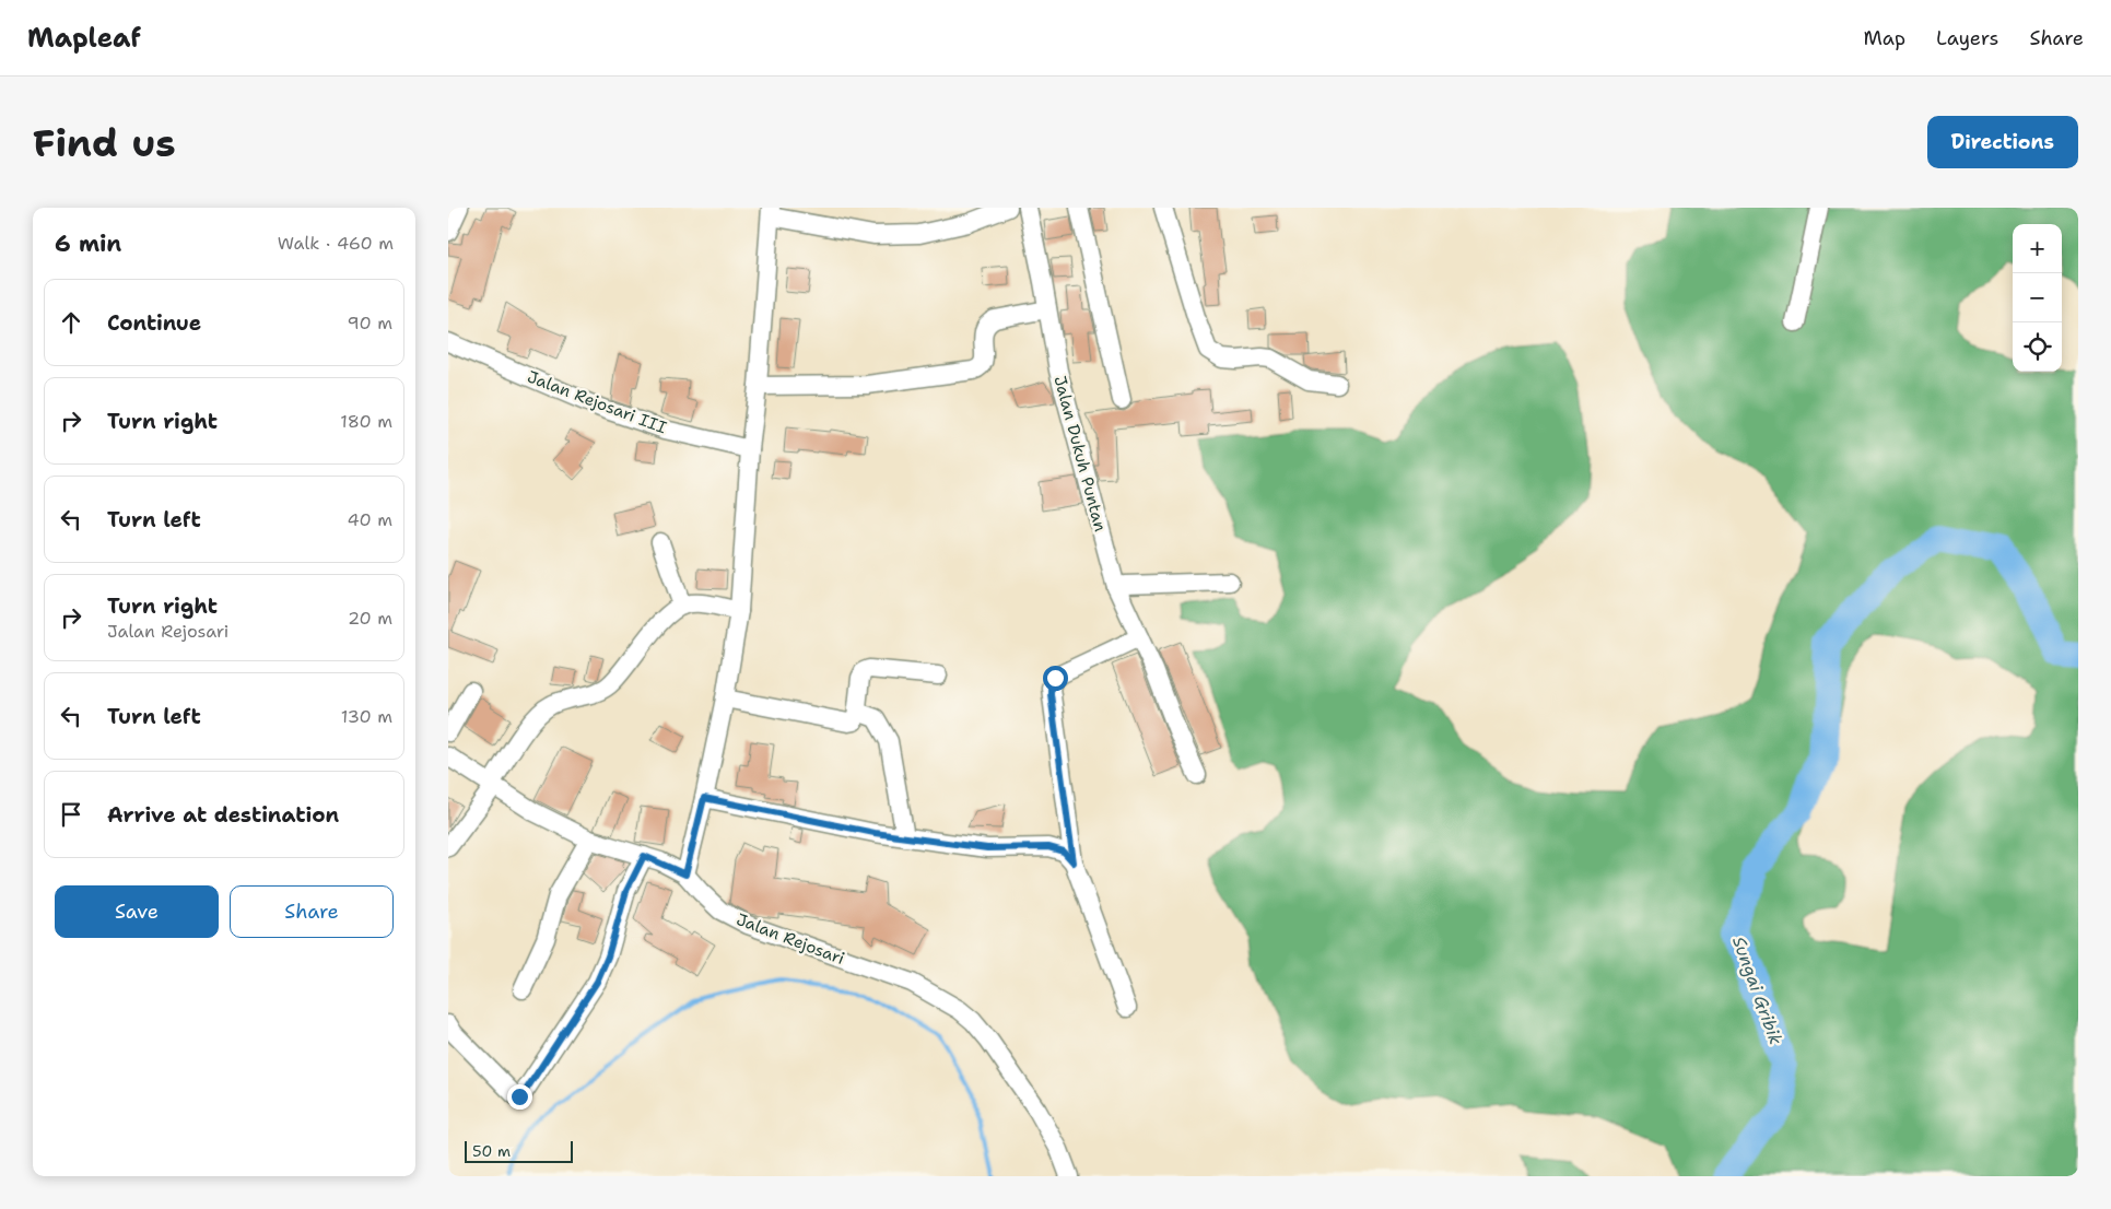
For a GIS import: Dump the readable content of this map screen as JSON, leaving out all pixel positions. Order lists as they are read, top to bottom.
{
  "streets": {
    "street": ["Jalan Rejosari III", "Jalan Dukuh Puntan", "Jalan Rejosari"]
  },
  "water": ["Sungai Gribik"],
  "scale_bar": "50 m",
  "page": {
    "header": "Mapleaf",
    "nav": ["Map", "Layers", "Share"],
    "buttons": [
      "Directions",
      ["Save", "Share"]
    ],
    "title": "Find us",
    "heading": ["6 min", "Walk · 460 m"],
    "map_buttons": ["+", "−"],
    "list": [
      ["Continue", "90 m"],
      ["Turn right", "180 m"],
      ["Turn left", "40 m"],
      ["Turn right", "Jalan Rejosari", "20 m"],
      ["Turn left", "130 m"],
      "Arrive at destination"
    ],
    "scale": "50 m"
  }
}
